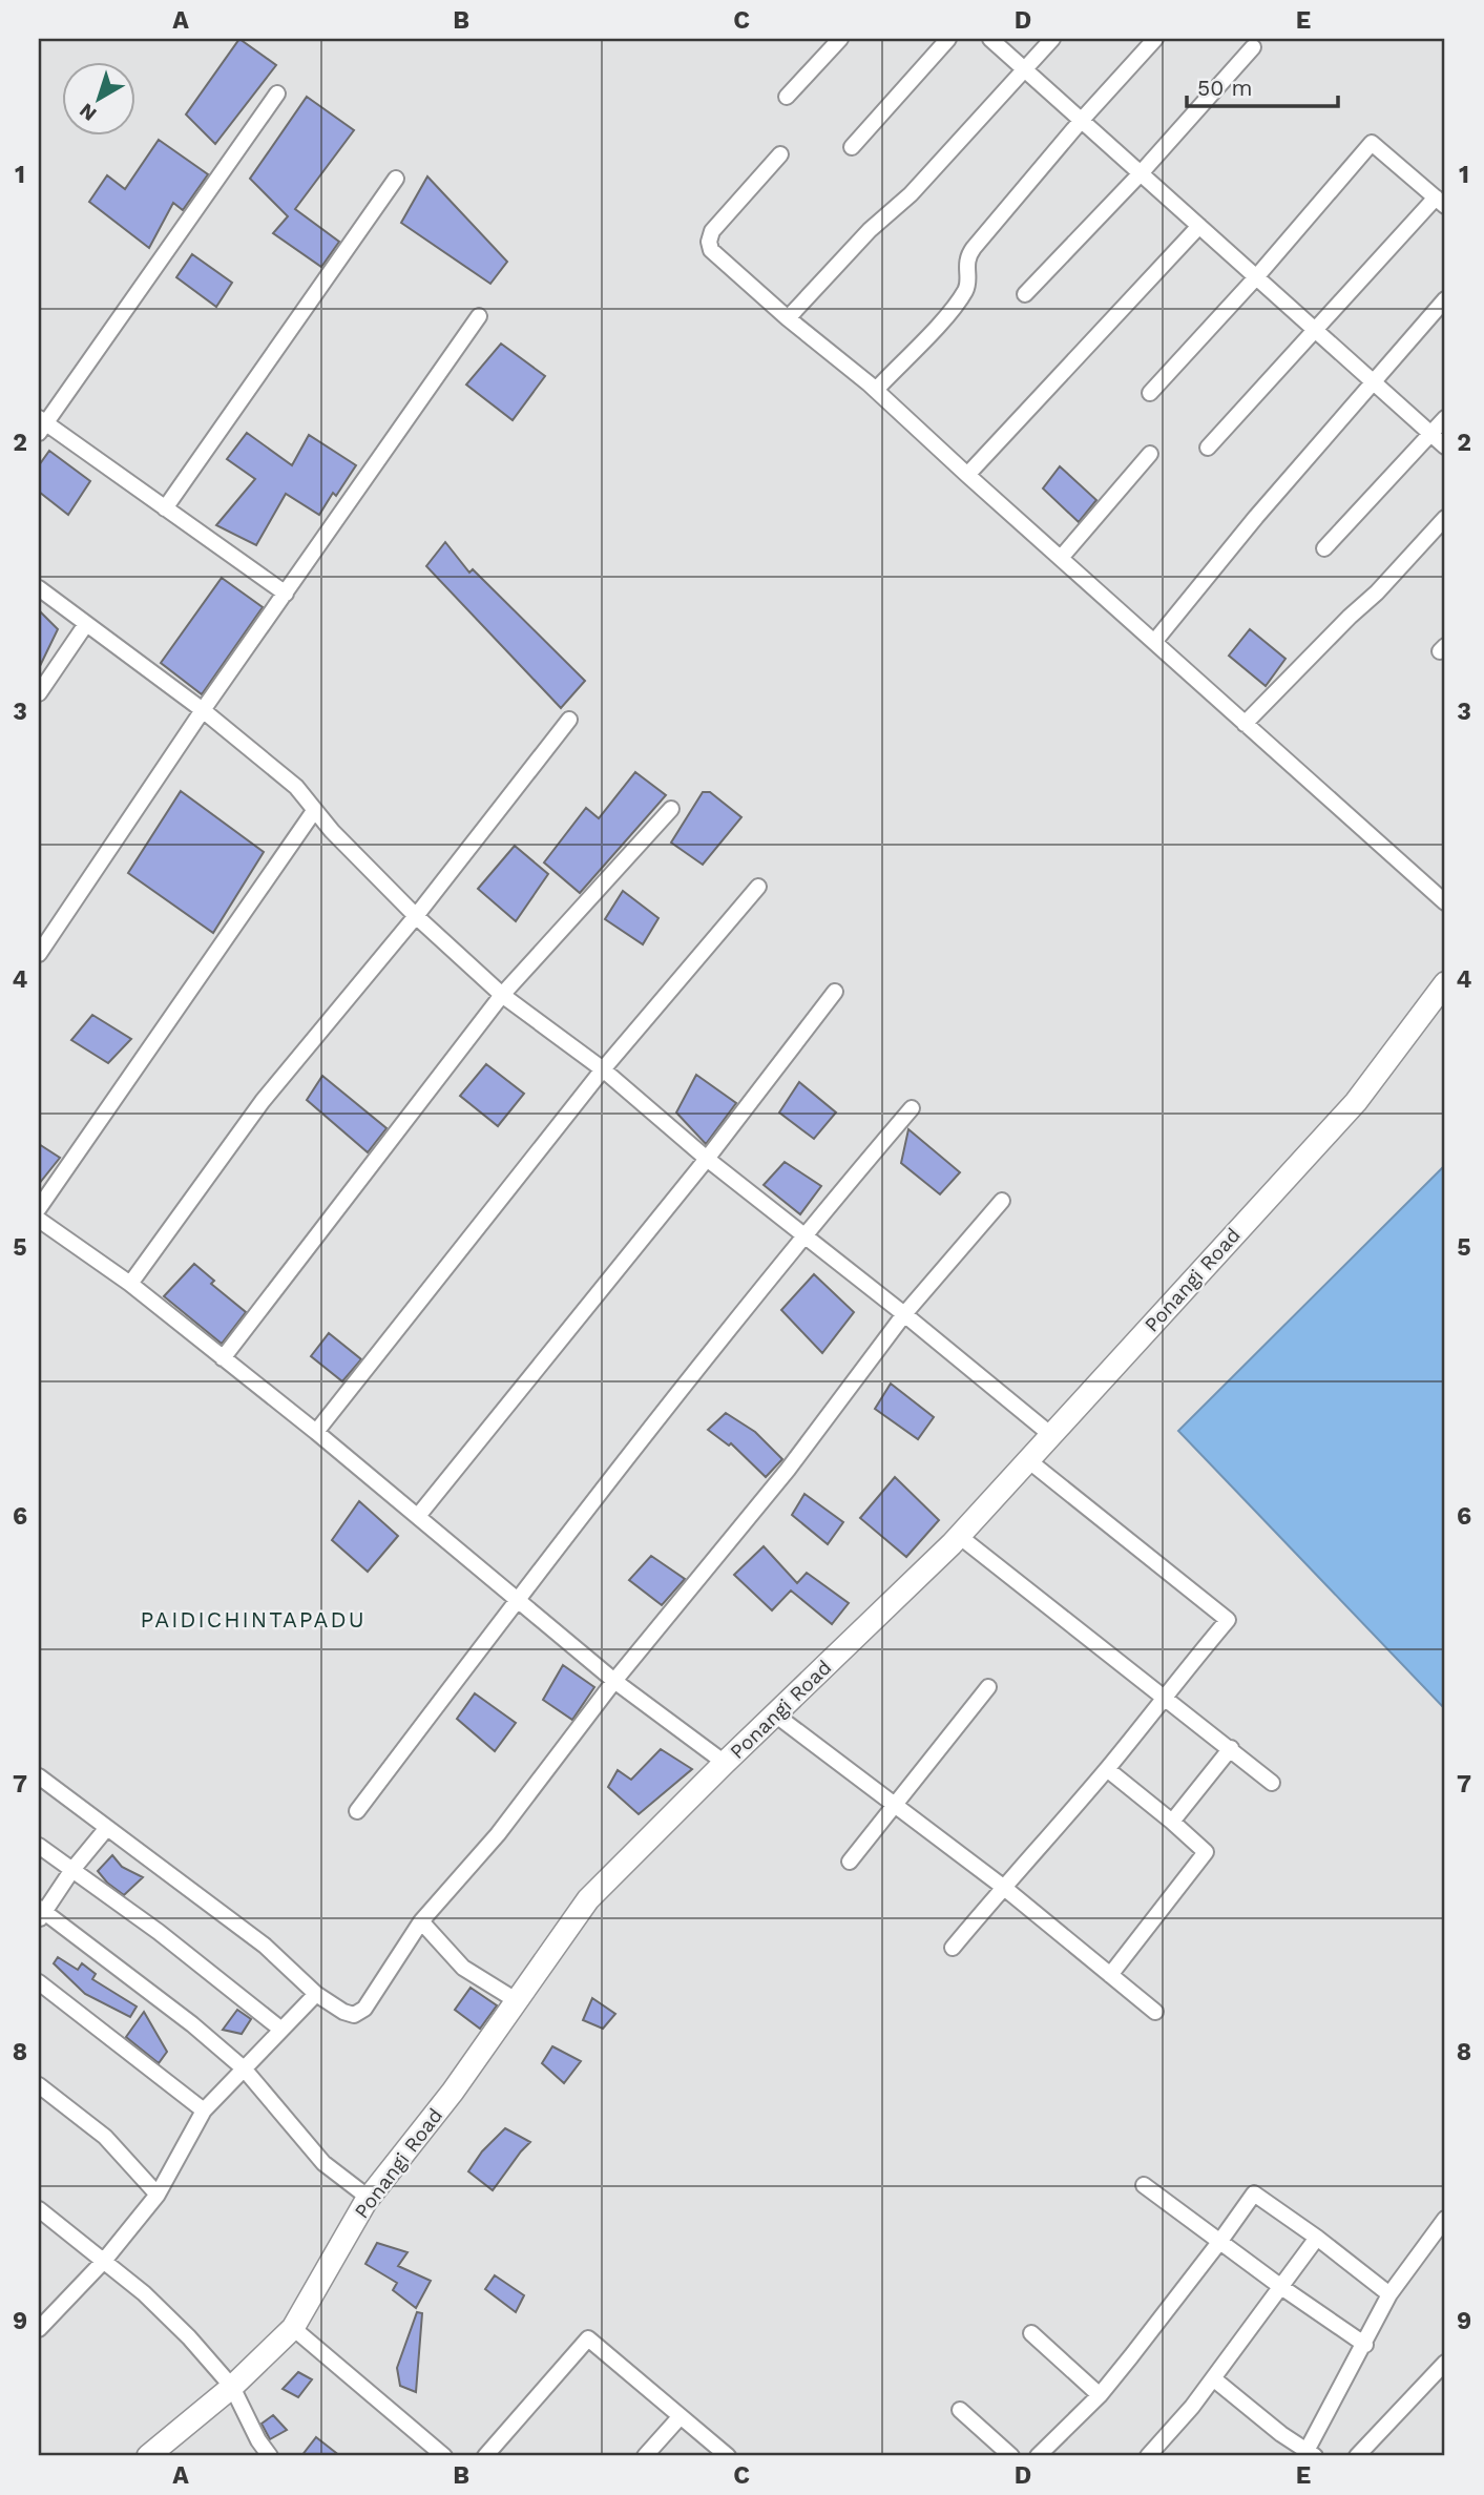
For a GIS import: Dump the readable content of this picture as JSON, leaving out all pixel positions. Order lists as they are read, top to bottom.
{
  "streets": {
    "street": ["Ponangi Road"]
  },
  "districts": ["PAIDICHINTAPADU"],
  "scale_bar": "50 m",
  "north": "bottom left",
  "grid": {
    "columns": [
      "A",
      "B",
      "C",
      "D",
      "E"
    ],
    "rows": [
      "1",
      "2",
      "3",
      "4",
      "5",
      "6",
      "7",
      "8",
      "9"
    ]
  }
}
